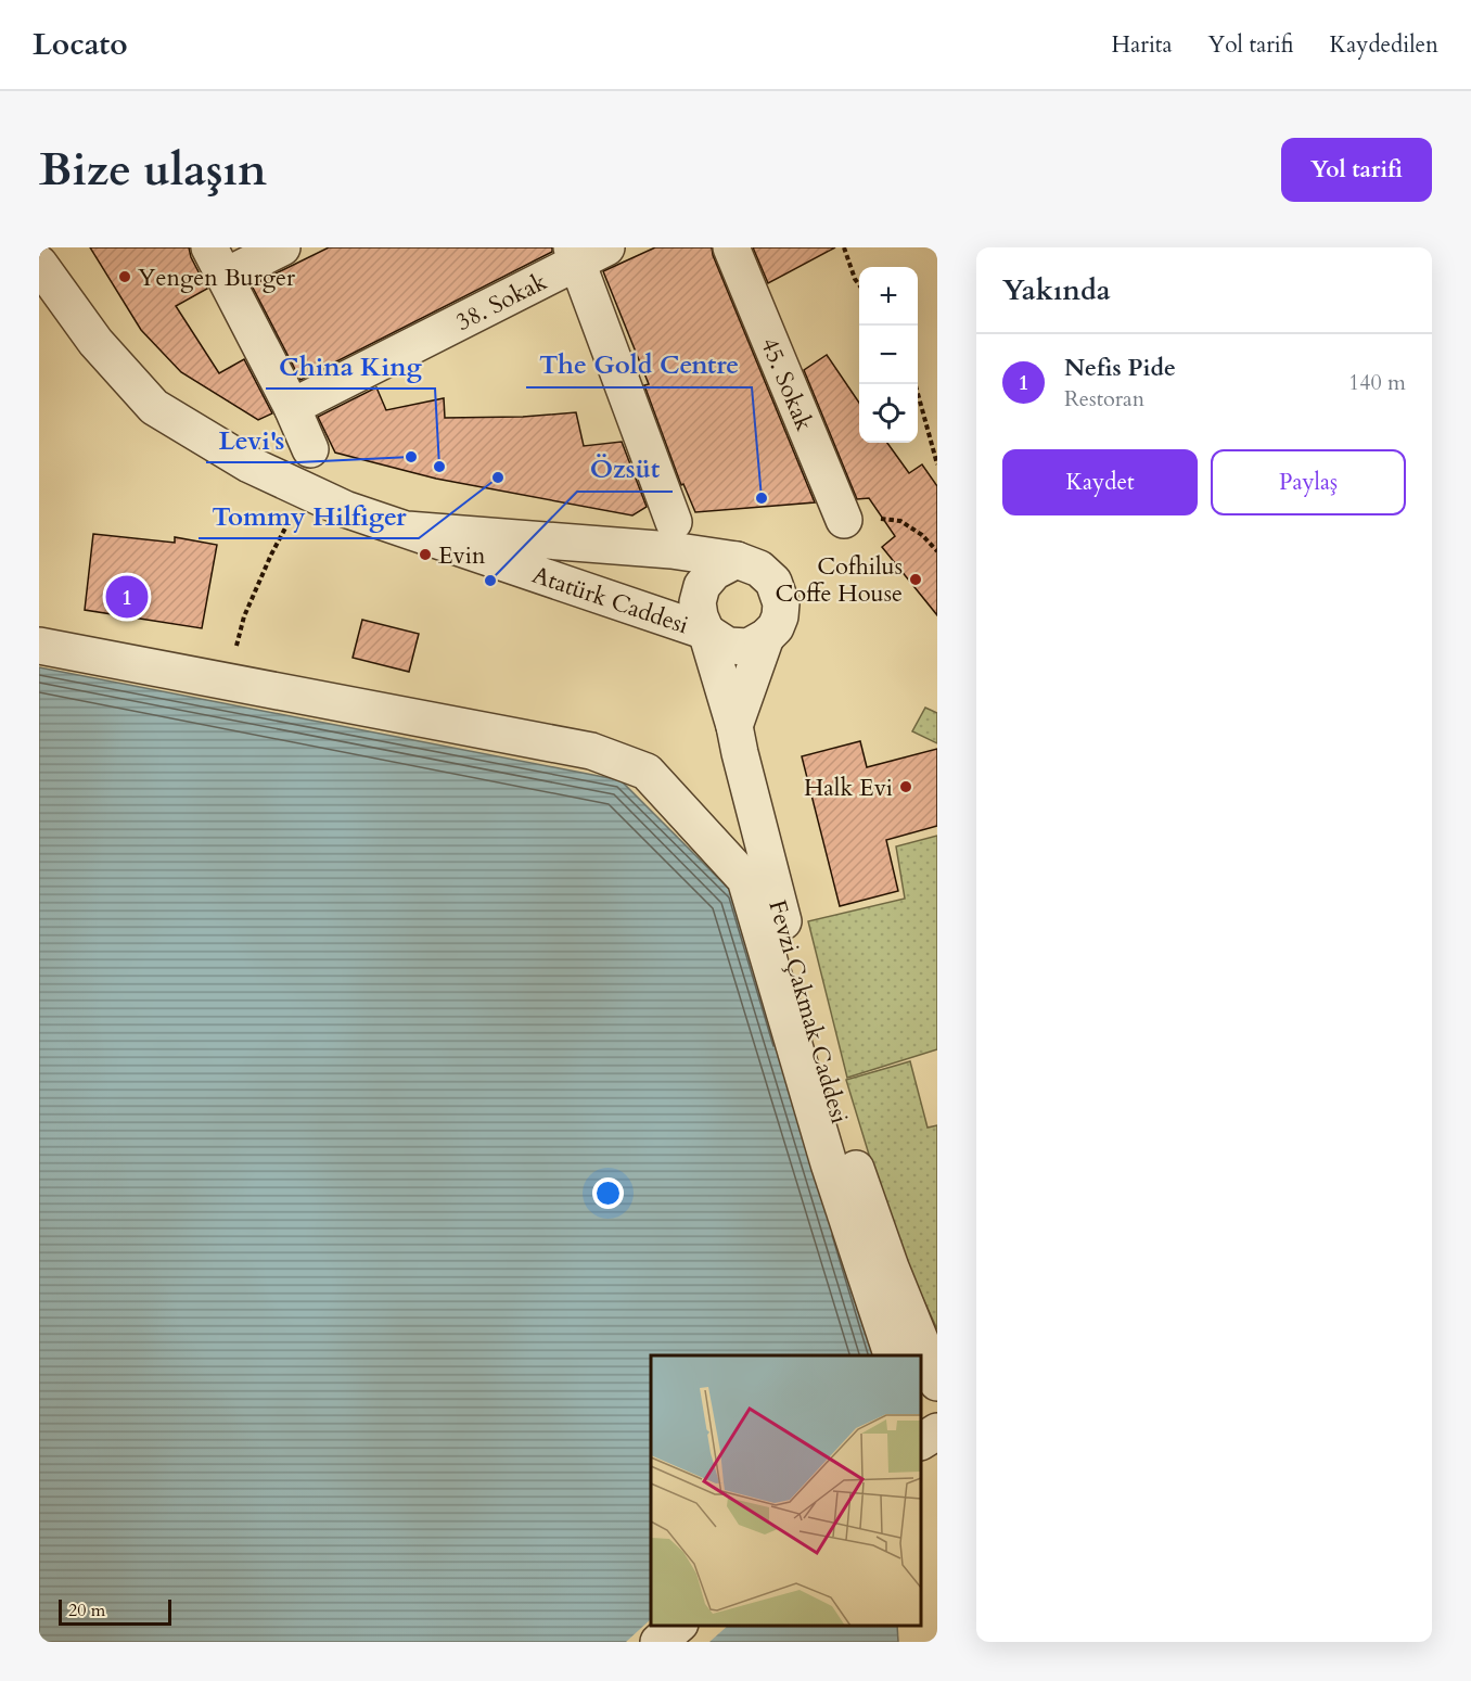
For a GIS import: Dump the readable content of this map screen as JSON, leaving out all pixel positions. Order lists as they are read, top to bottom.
{
  "streets": {
    "street": [
      "38. Sokak",
      "45. Sokak",
      "Atatürk Caddesi",
      "Fevzi Çakmak Caddesi"
    ]
  },
  "crossings": [
    ["Atatürk Caddesi", "Fevzi Çakmak Caddesi"]
  ],
  "places": [
    "Yengen Burger",
    "Levi's",
    "China King",
    "Tommy Hilfiger",
    "The Gold Centre",
    "Evin",
    "Cofhilus Coffe House",
    "Özsüt",
    "Halk Evi"
  ],
  "scale_bar": "20 m",
  "page": {
    "header": "Locato",
    "nav": ["Harita", "Yol tarifi", "Kaydedilen"],
    "buttons": [
      "Yol tarifi",
      ["Kaydet", "Paylaş"]
    ],
    "title": "Bize ulaşın",
    "heading": "Yakında",
    "map_buttons": ["+", "−"],
    "list": [
      {
        "mark": "1",
        "name": "Nefis Pide",
        "note": "Restoran",
        "value": "140 m"
      }
    ],
    "pins": "1",
    "scale": "20 m"
  }
}
